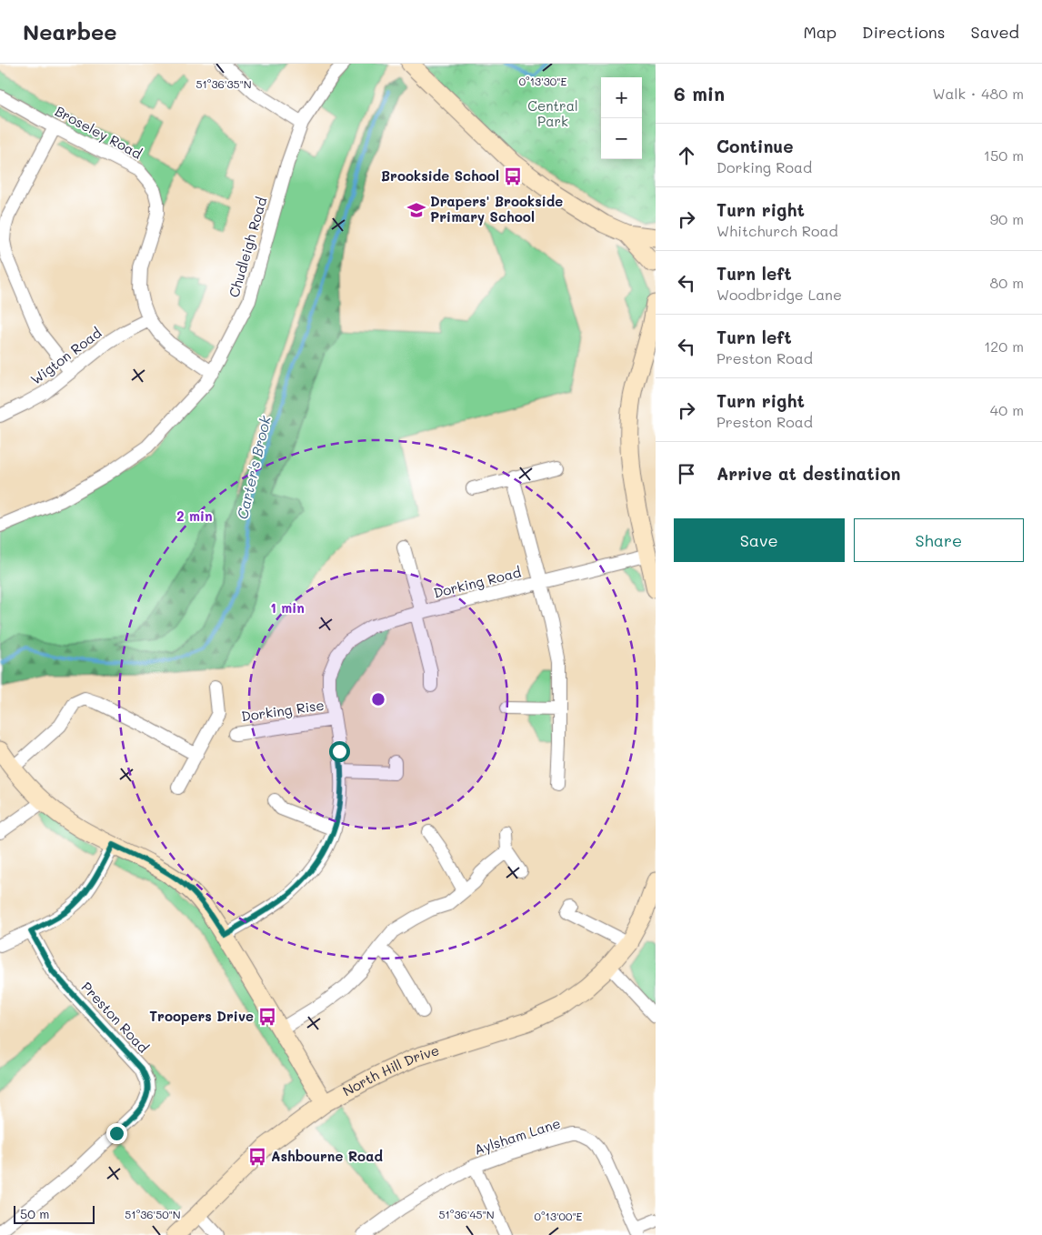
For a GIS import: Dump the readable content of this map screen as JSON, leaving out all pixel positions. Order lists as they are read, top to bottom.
{
  "streets": {
    "street": [
      "Broseley Road",
      "Chudleigh Road",
      "Wigton Road",
      "Dorking Road",
      "Dorking Rise",
      "Preston Road",
      "North Hill Drive",
      "Aylsham Lane"
    ]
  },
  "crossings": [
    ["Broseley Road", "Chudleigh Road"],
    ["Broseley Road", "Wigton Road"],
    ["Dorking Road", "Dorking Rise"]
  ],
  "water": ["Carter's Brook"],
  "parks": ["Central Park"],
  "places": {
    "bus stop": ["Brookside School", "Troopers Drive", "Ashbourne Road"],
    "school or university": ["Drapers' Brookside Primary School"]
  },
  "scale_bar": "50 m",
  "page": {
    "header": "Nearbee",
    "nav": ["Map", "Directions", "Saved"],
    "heading": ["6 min", "Walk · 480 m"],
    "map_buttons": ["+", "−"],
    "list": [
      ["Continue", "Dorking Road", "150 m"],
      ["Turn right", "Whitchurch Road", "90 m"],
      ["Turn left", "Woodbridge Lane", "80 m"],
      ["Turn left", "Preston Road", "120 m"],
      ["Turn right", "Preston Road", "40 m"],
      "Arrive at destination"
    ],
    "buttons": ["Save", "Share"],
    "scale": "50 m"
  },
  "coordinates": [
    "0°13'30\"E",
    "51°36'35\"N",
    "51°36'50\"N",
    "51°36'45\"N",
    "0°13'00\"E"
  ],
  "rings": ["2 min", "1 min"]
}
